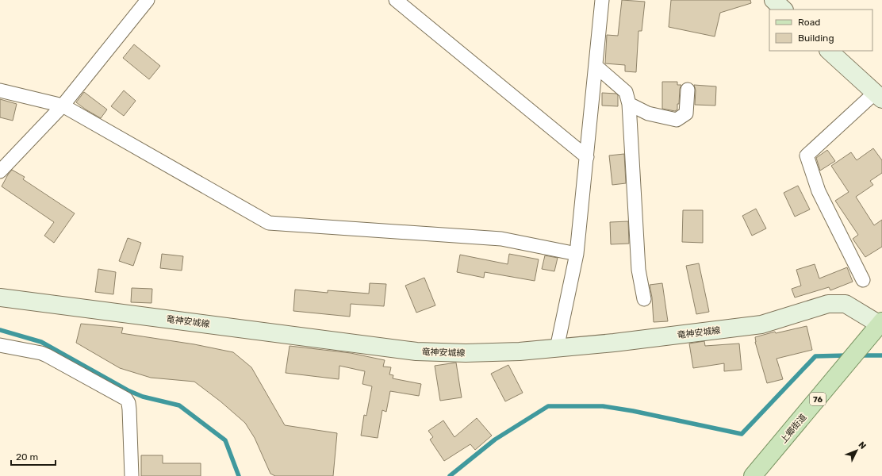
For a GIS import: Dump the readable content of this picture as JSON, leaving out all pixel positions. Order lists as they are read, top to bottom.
{
  "streets": {
    "main road": ["76", "上郷街道"],
    "street": ["竜神安城線"]
  },
  "crossings": [
    ["竜神安城線", "上郷街道"]
  ],
  "legend": ["Road", "Building"],
  "scale_bar": "20 m",
  "north": "top right"
}
